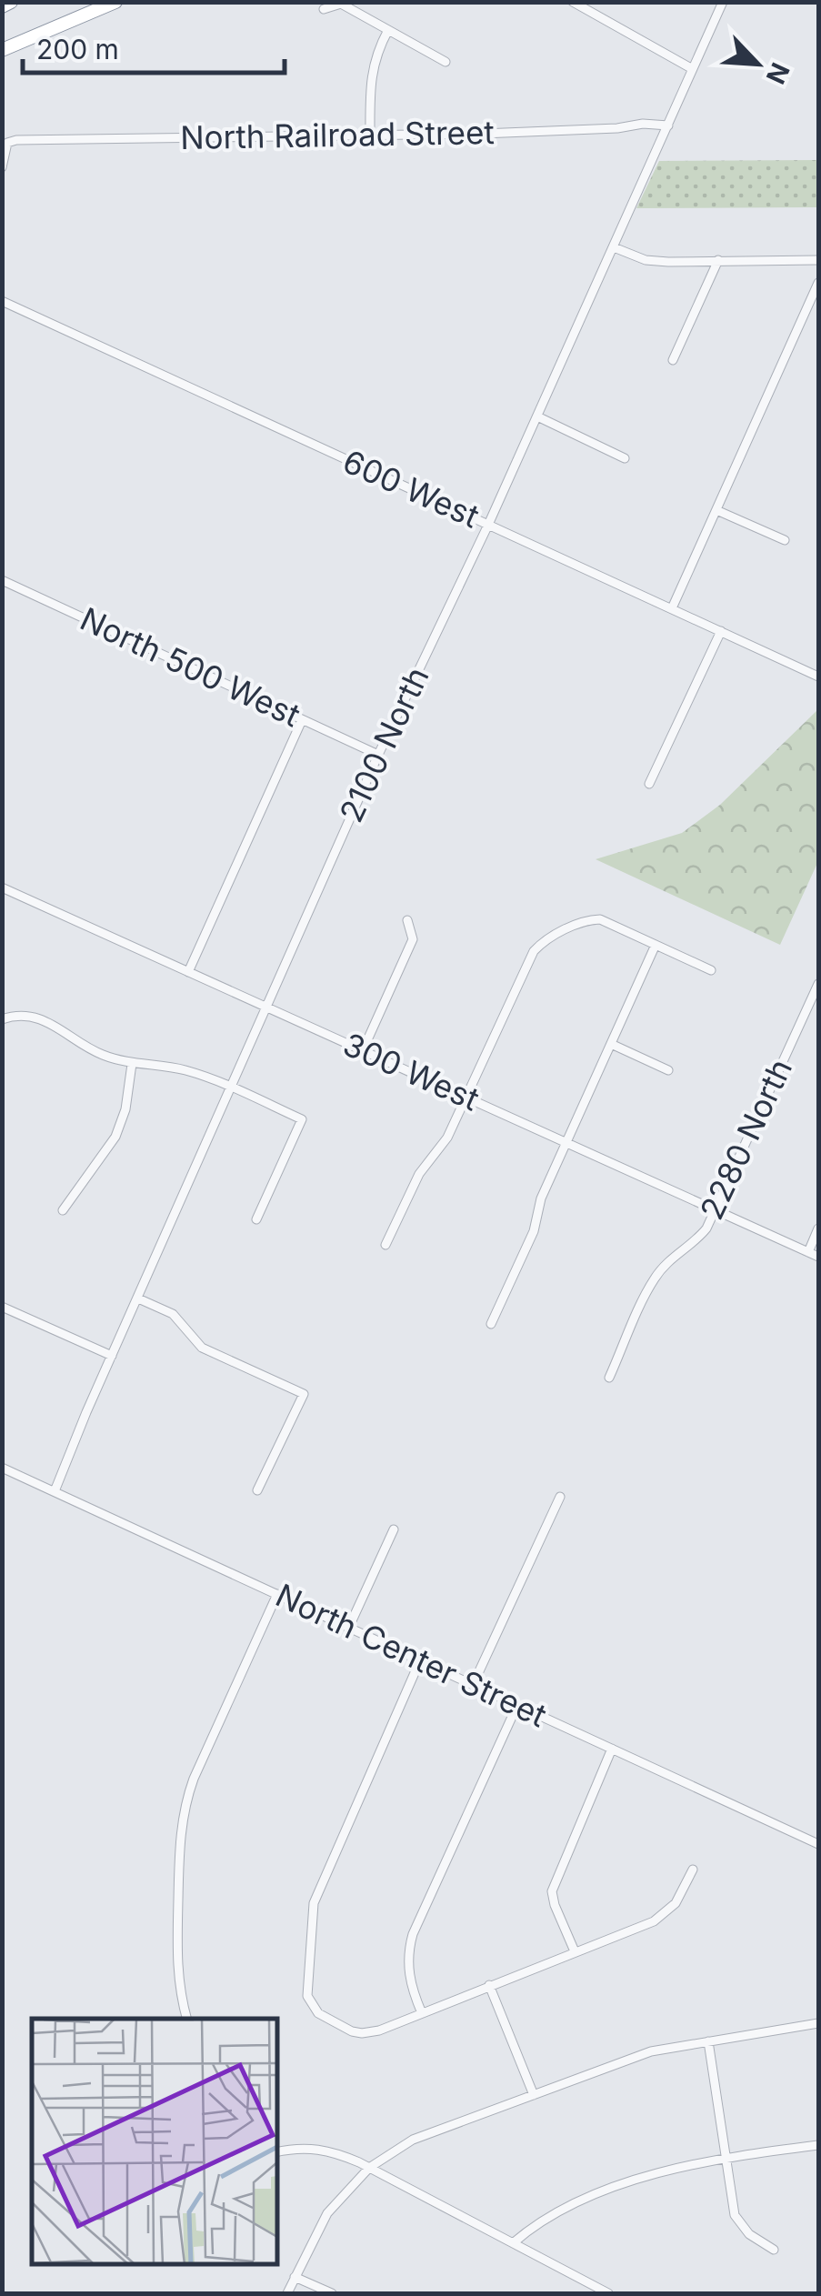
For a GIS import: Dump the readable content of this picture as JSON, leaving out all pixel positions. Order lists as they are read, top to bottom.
{
  "streets": {
    "street": [
      "North Railroad Street",
      "600 West",
      "North 500 West",
      "2100 North",
      "300 West",
      "2280 North",
      "North Center Street"
    ]
  },
  "crossings": [
    ["North Railroad Street", "2100 North"],
    ["600 West", "2100 North"],
    ["North 500 West", "2100 North"],
    ["2100 North", "300 West"],
    ["2100 North", "North Center Street"],
    ["300 West", "2280 North"]
  ],
  "scale_bar": "200 m",
  "north": "bottom right"
}
